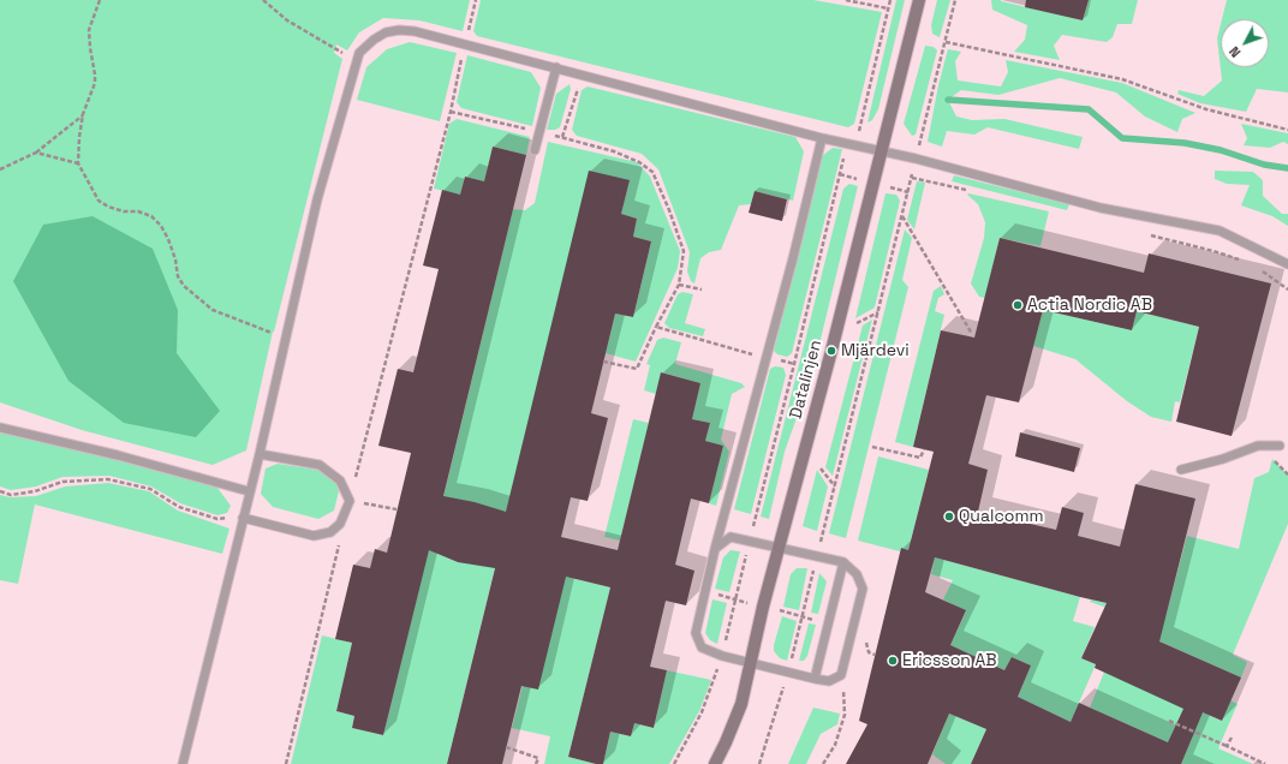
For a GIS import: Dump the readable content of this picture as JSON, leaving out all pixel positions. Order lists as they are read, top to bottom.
{
  "streets": {
    "street": ["Datalinjen"]
  },
  "places": [
    "Actia Nordic AB",
    "Mjärdevi",
    "Qualcomm",
    "Ericsson AB"
  ],
  "north": "bottom left"
}
